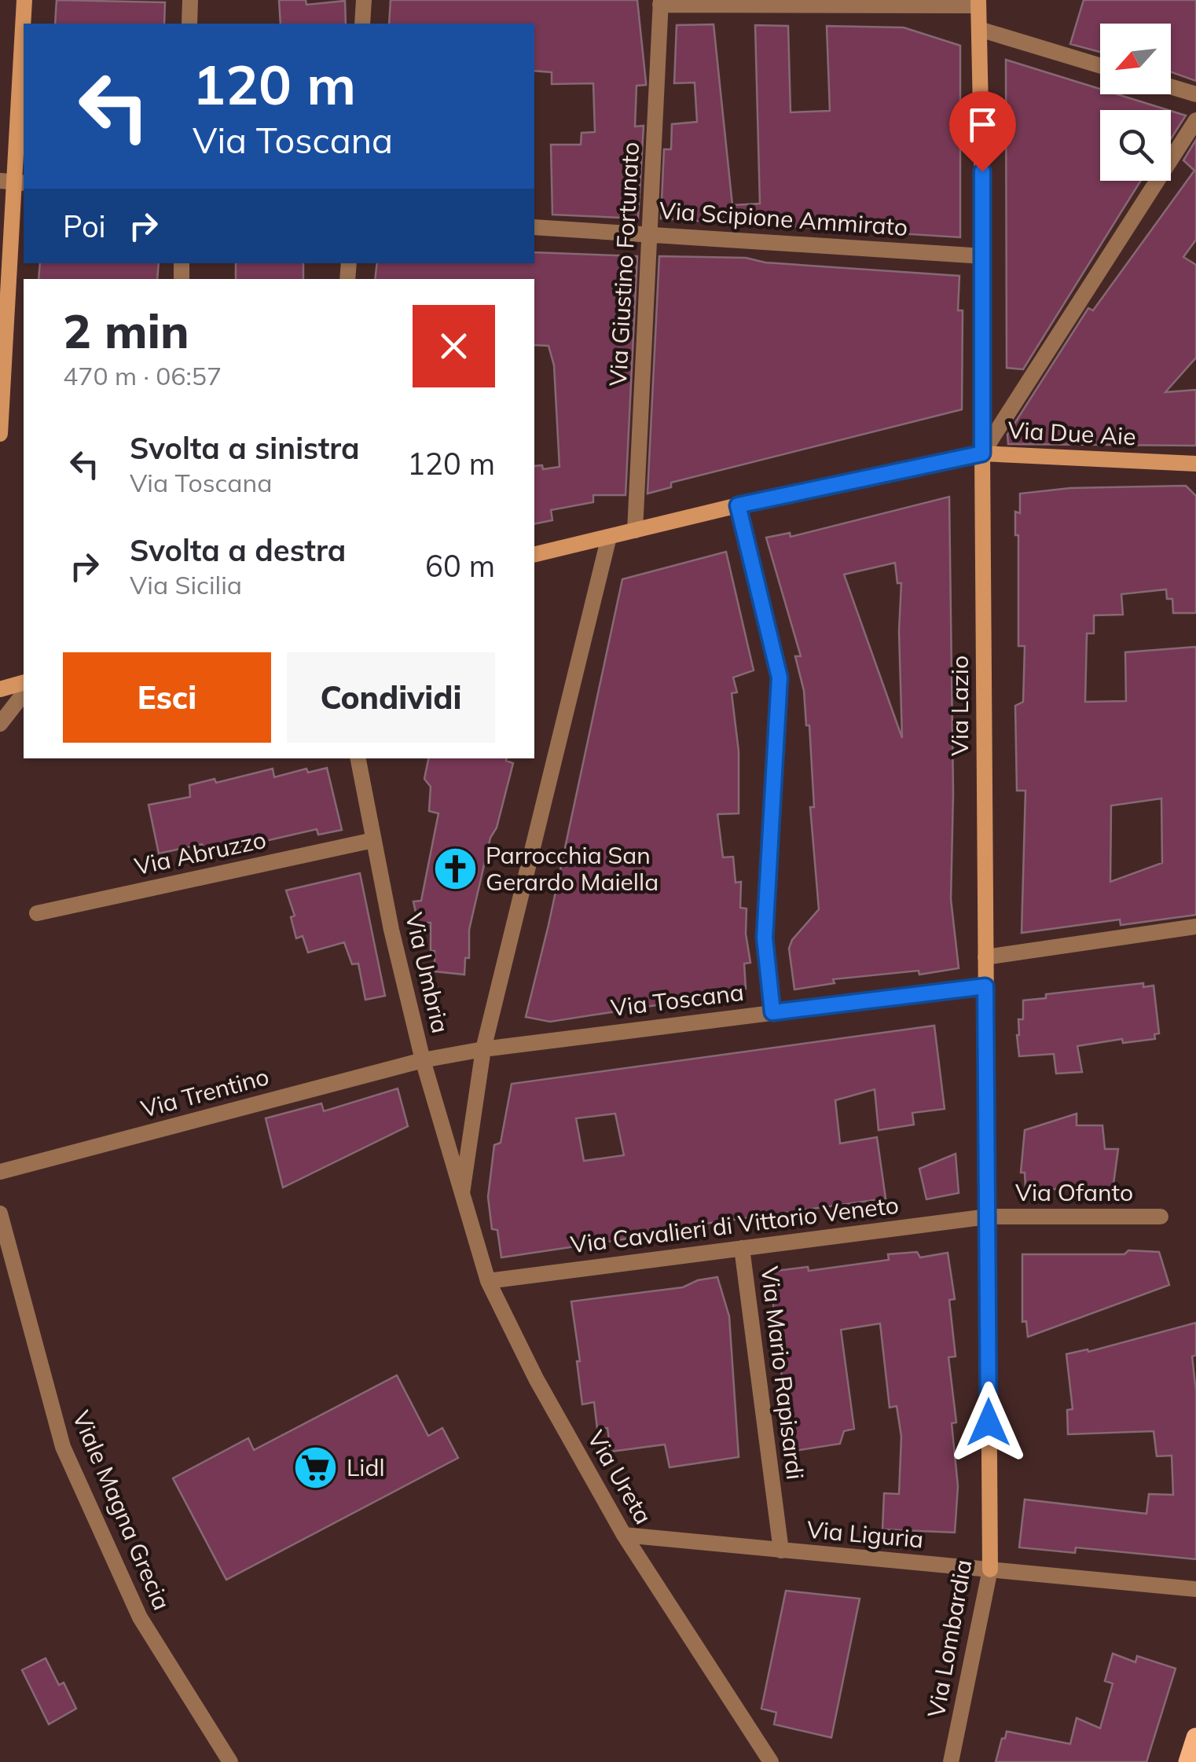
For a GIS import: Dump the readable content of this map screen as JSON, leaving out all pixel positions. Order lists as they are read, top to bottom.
{
  "streets": {
    "street": [
      "Via Scipione Ammirato",
      "Via Giustino Fortunato",
      "Via Due Aie",
      "Via Lazio",
      "Via Abruzzo",
      "Via Umbria",
      "Via Toscana",
      "Via Trentino",
      "Via Ofanto",
      "Via Cavalieri di Vittorio Veneto",
      "Via Mario Rapisardi",
      "Via Ureta",
      "Viale Magna Grecia",
      "Via Liguria",
      "Via Lombardia"
    ]
  },
  "crossings": [
    ["Via Scipione Ammirato", "Via Giustino Fortunato"],
    ["Via Scipione Ammirato", "Via Lazio"],
    ["Via Giustino Fortunato", "Via Due Aie"],
    ["Via Due Aie", "Via Lazio"],
    ["Via Lazio", "Via Lombardia"],
    ["Via Abruzzo", "Via Umbria"],
    ["Via Umbria", "Via Toscana"],
    ["Via Umbria", "Via Trentino"],
    ["Via Umbria", "Via Ureta"],
    ["Via Toscana", "Via Trentino"],
    ["Via Toscana", "Via Lombardia"],
    ["Via Ofanto", "Via Cavalieri di Vittorio Veneto"],
    ["Via Ofanto", "Via Lombardia"],
    ["Via Cavalieri di Vittorio Veneto", "Via Mario Rapisardi"],
    ["Via Cavalieri di Vittorio Veneto", "Via Ureta"],
    ["Via Cavalieri di Vittorio Veneto", "Via Lombardia"],
    ["Via Mario Rapisardi", "Via Liguria"],
    ["Via Ureta", "Via Liguria"],
    ["Via Liguria", "Via Lombardia"]
  ],
  "places": {
    "church": ["Parrocchia San Gerardo Maiella"],
    "supermarket": ["Lidl"]
  },
  "north": "bottom left",
  "page": {
    "turn": ["120 m", "Via Toscana"],
    "then": "Poi",
    "heading": ["2 min", "470 m · 06:57"],
    "list": [
      {
        "name": "Svolta a sinistra",
        "note": "Via Toscana",
        "value": "120 m"
      },
      {
        "name": "Svolta a destra",
        "note": "Via Sicilia",
        "value": "60 m"
      }
    ],
    "buttons": ["Esci", "Condividi"]
  }
}
